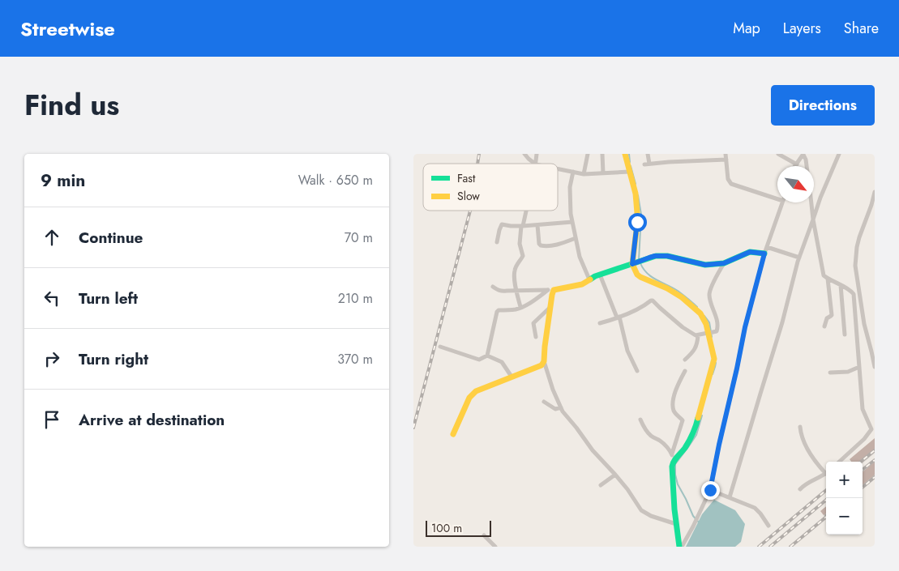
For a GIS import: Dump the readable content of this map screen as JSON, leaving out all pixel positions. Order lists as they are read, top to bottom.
{
  "legend": ["Fast", "Slow"],
  "scale_bar": "100 m",
  "north": "bottom right",
  "page": {
    "header": "Streetwise",
    "nav": ["Map", "Layers", "Share"],
    "title": "Find us",
    "buttons": "Directions",
    "heading": ["9 min", "Walk · 650 m"],
    "list": [
      ["Continue", "70 m"],
      ["Turn left", "210 m"],
      ["Turn right", "370 m"],
      "Arrive at destination"
    ],
    "map_buttons": ["+", "−"],
    "scale": "100 m"
  }
}
